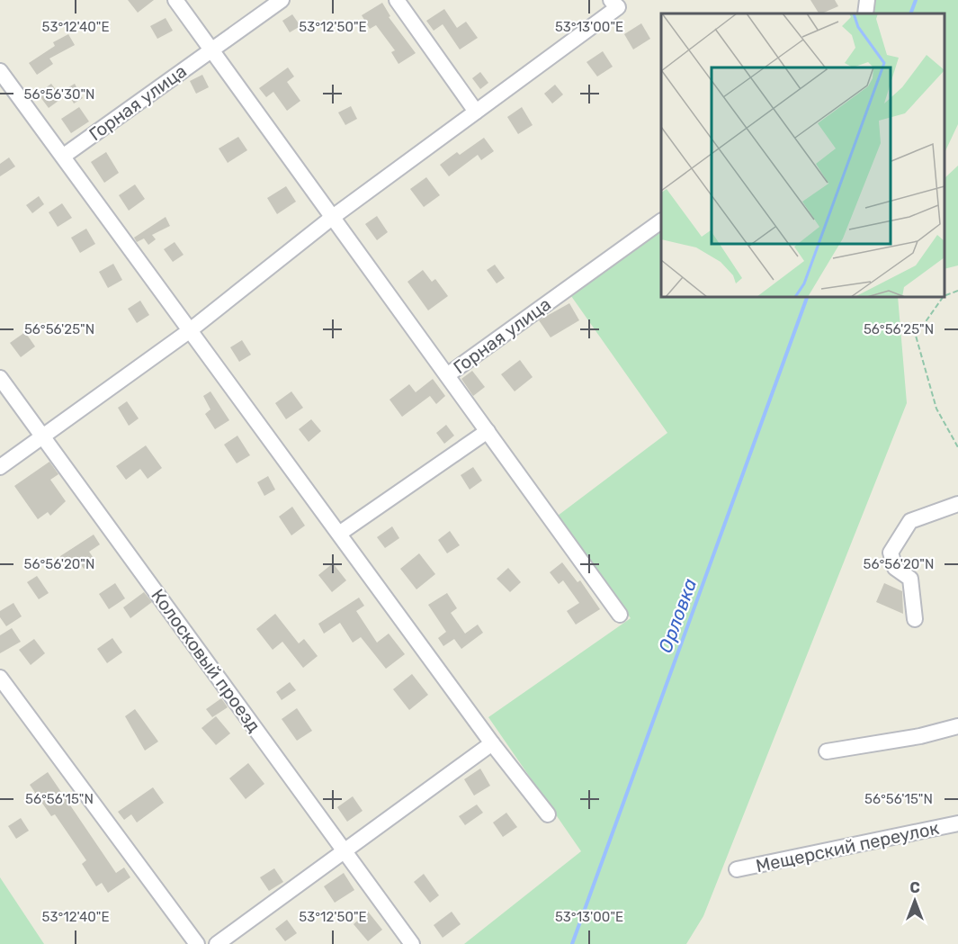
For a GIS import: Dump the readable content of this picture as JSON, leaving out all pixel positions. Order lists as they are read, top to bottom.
{
  "streets": {
    "street": ["Горная улица", "Колосковый проезд", "Мещерский переулок"]
  },
  "water": ["Орловка"],
  "north": "top",
  "coordinates": [
    "53°12'40\"E",
    "53°12'50\"E",
    "53°13'00\"E",
    "56°56'30\"N",
    "56°56'25\"N",
    "56°56'20\"N",
    "56°56'15\"N"
  ]
}
